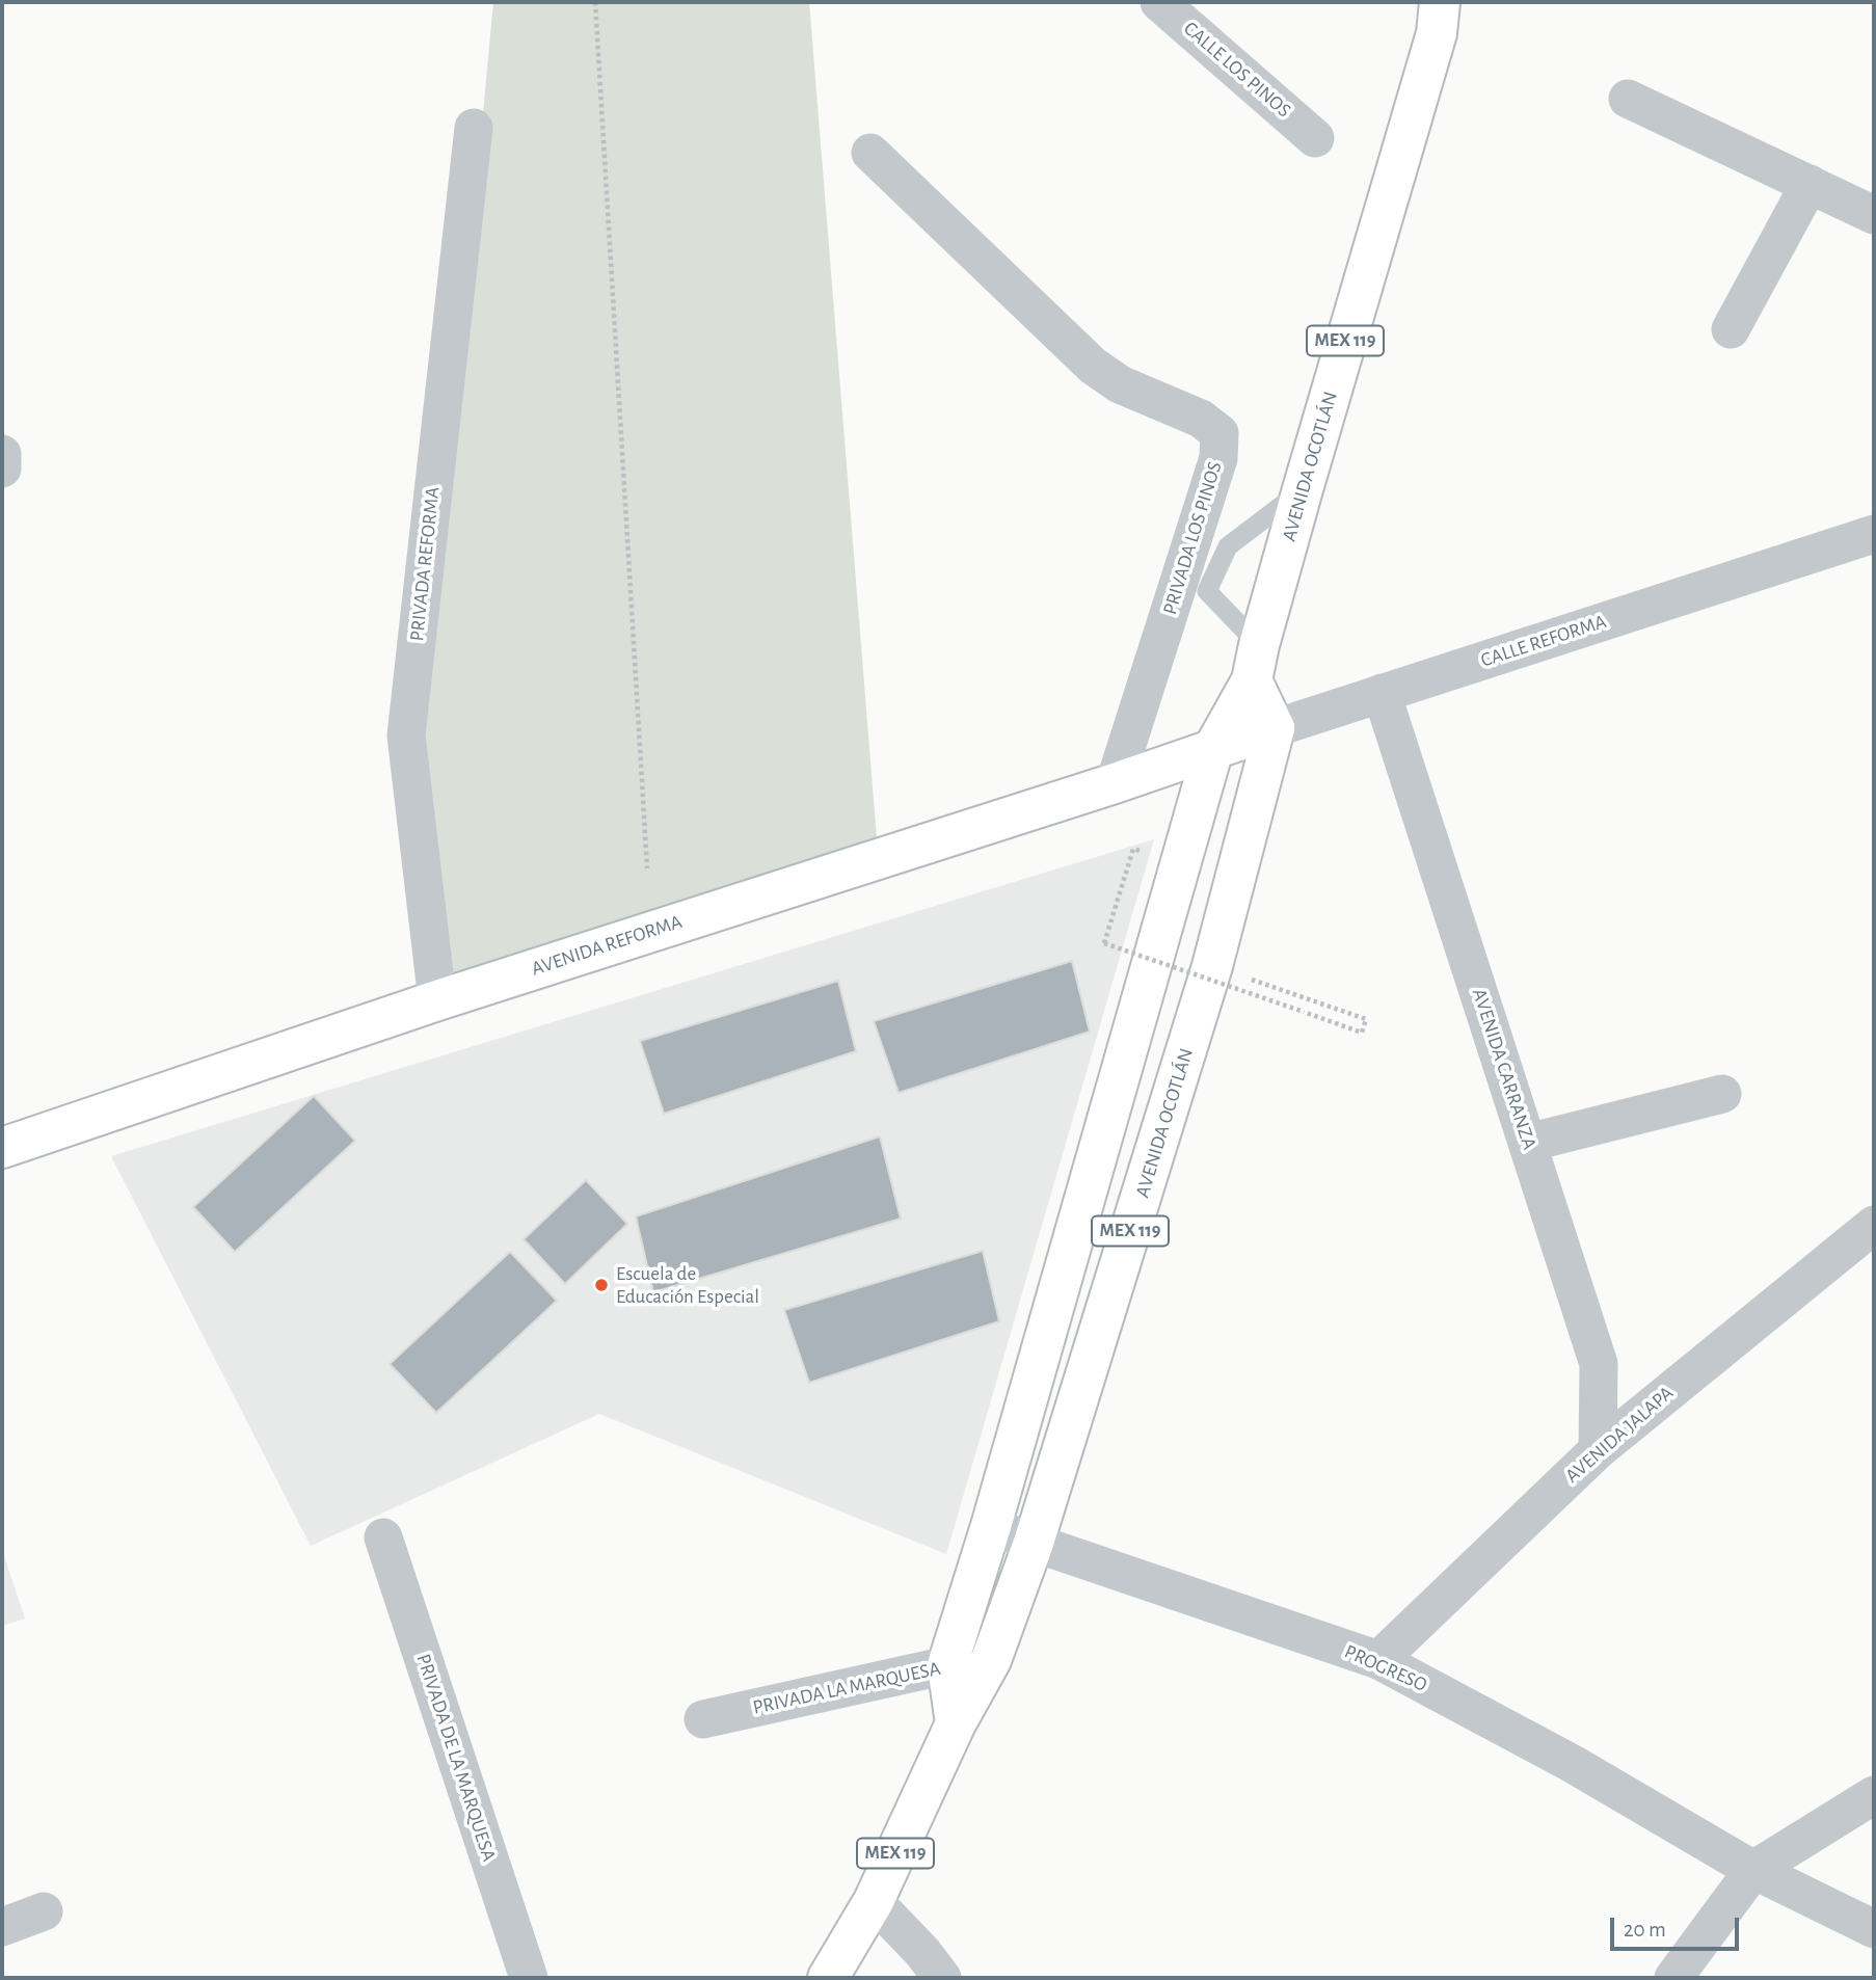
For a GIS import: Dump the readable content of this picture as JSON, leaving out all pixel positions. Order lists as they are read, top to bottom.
{
  "streets": {
    "main road": [
      "MEX 119",
      "AVENIDA OCOTLÁN",
      "CALLE REFORMA",
      "AVENIDA REFORMA"
    ],
    "street": [
      "CALLE LOS PINOS",
      "PRIVADA LOS PINOS",
      "PRIVADA REFORMA",
      "AVENIDA CARRANZA",
      "AVENIDA JALAPA",
      "PROGRESO",
      "PRIVADA LA MARQUESA",
      "PRIVADA DE LA MARQUESA"
    ]
  },
  "crossings": [
    ["AVENIDA OCOTLÁN", "CALLE REFORMA"],
    ["AVENIDA OCOTLÁN", "AVENIDA REFORMA"],
    ["AVENIDA OCOTLÁN", "PROGRESO"],
    ["AVENIDA OCOTLÁN", "PRIVADA LA MARQUESA"],
    ["PRIVADA LOS PINOS", "AVENIDA REFORMA"],
    ["PRIVADA REFORMA", "AVENIDA REFORMA"],
    ["CALLE REFORMA", "AVENIDA REFORMA"],
    ["CALLE REFORMA", "AVENIDA CARRANZA"],
    ["AVENIDA CARRANZA", "AVENIDA JALAPA"],
    ["AVENIDA JALAPA", "PROGRESO"]
  ],
  "places": ["Escuela de Educación Especial"],
  "scale_bar": "20 m"
}
